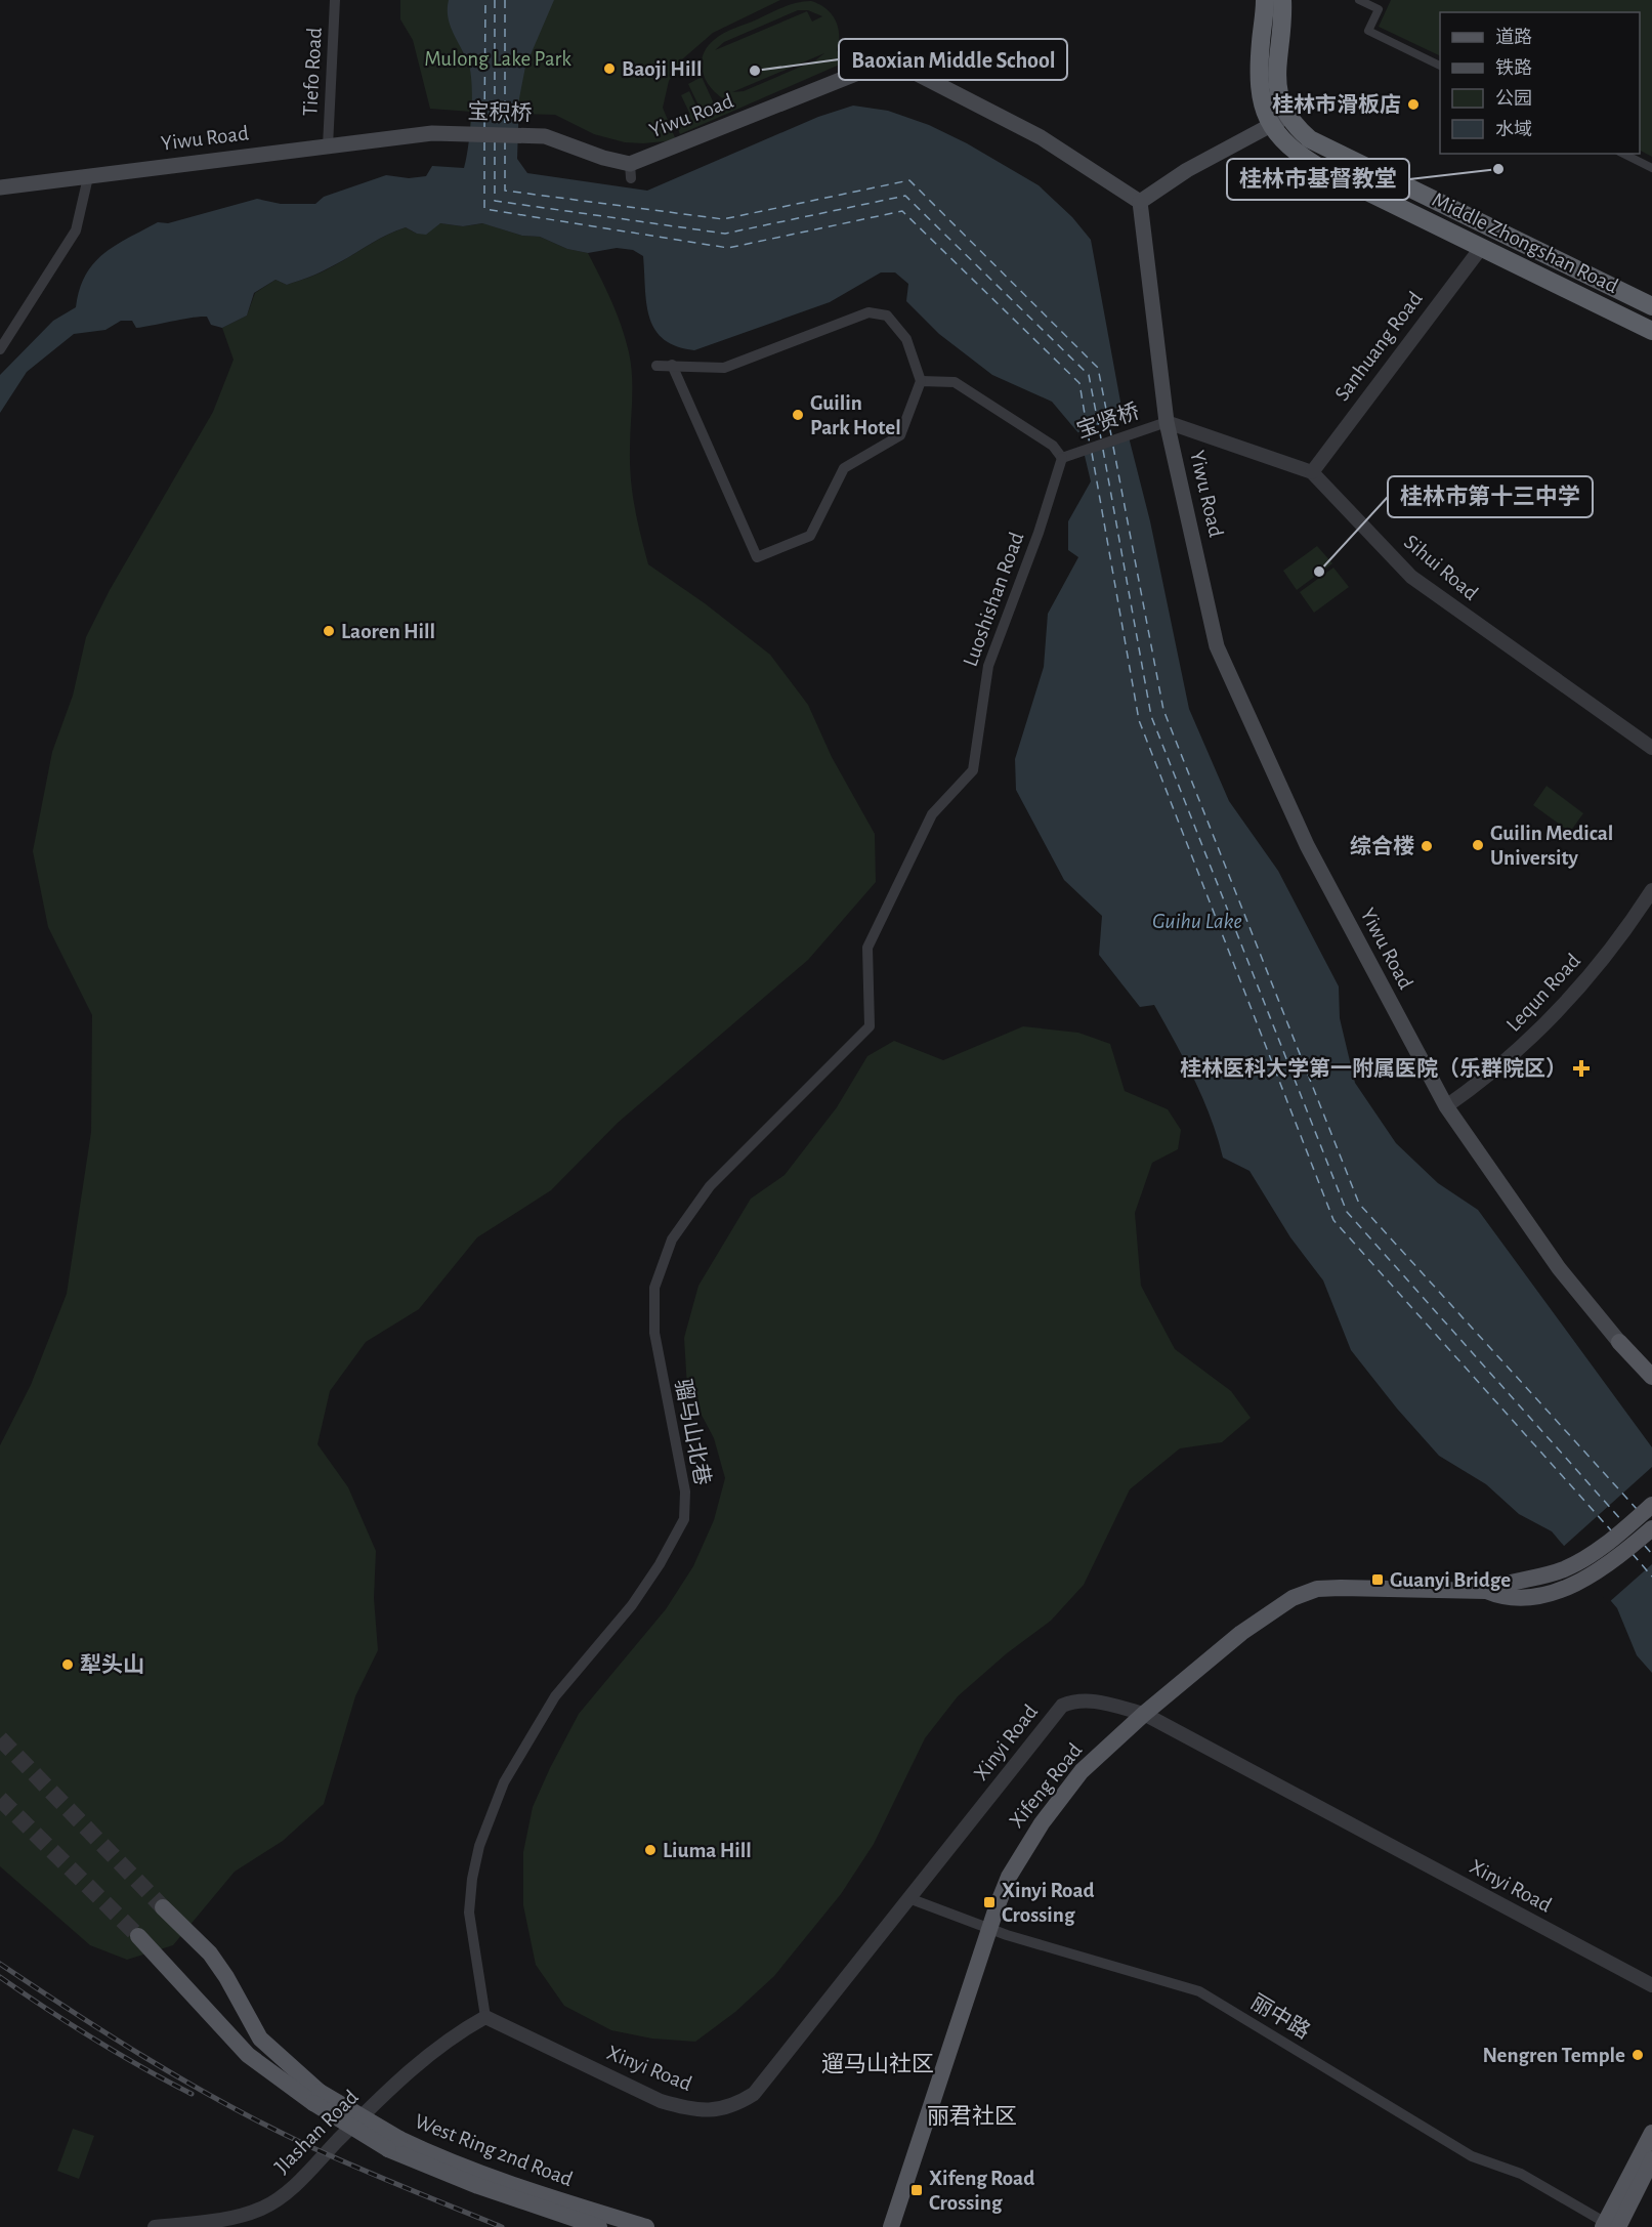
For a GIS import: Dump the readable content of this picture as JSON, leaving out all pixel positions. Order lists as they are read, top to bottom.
{
  "streets": {
    "highway": ["Middle Zhongshan Road"],
    "main road": [
      "宝积桥",
      "Yiwu Road",
      "Xifeng Road",
      "West Ring 2nd Road"
    ],
    "street": [
      "Tiefo Road",
      "Sanhuang Road",
      "宝贤桥",
      "Sihui Road",
      "Luoshishan Road",
      "Lequn Road",
      "骝马山北巷",
      "Xinyi Road",
      "丽中路",
      "JIashan Road"
    ]
  },
  "crossings": [
    ["Tiefo Road", "Yiwu Road"],
    ["宝积桥", "Yiwu Road"],
    ["Yiwu Road", "宝贤桥"],
    ["Yiwu Road", "Sihui Road"],
    ["Yiwu Road", "Lequn Road"],
    ["Middle Zhongshan Road", "Sanhuang Road"],
    ["Sanhuang Road", "Sihui Road"],
    ["宝贤桥", "Sihui Road"],
    ["宝贤桥", "Luoshishan Road"],
    ["Luoshishan Road", "骝马山北巷"],
    ["骝马山北巷", "Xinyi Road"],
    ["骝马山北巷", "JIashan Road"],
    ["Xinyi Road", "Xifeng Road"],
    ["Xinyi Road", "丽中路"],
    ["Xinyi Road", "JIashan Road"],
    ["Xifeng Road", "丽中路"]
  ],
  "districts": ["遛马山社区", "丽君社区"],
  "water": ["Guihu Lake"],
  "parks": ["Mulong Lake Park"],
  "places": {
    "other": [
      "Baoji Hill",
      "Baoxian Middle School",
      "桂林市滑板店",
      "桂林市基督教堂",
      "Guilin Park Hotel",
      "桂林市第十三中学",
      "Laoren Hill",
      "Guilin Medical University",
      "综合楼",
      "犁头山",
      "Liuma Hill",
      "Nengren Temple"
    ],
    "health": ["桂林医科大学第一附属医院（乐群院区）"],
    "transit": ["Guanyi Bridge", "Xinyi Road Crossing", "Xifeng Road Crossing"]
  },
  "legend": [
    "道路",
    "铁路",
    "公园",
    "水域"
  ]
}
